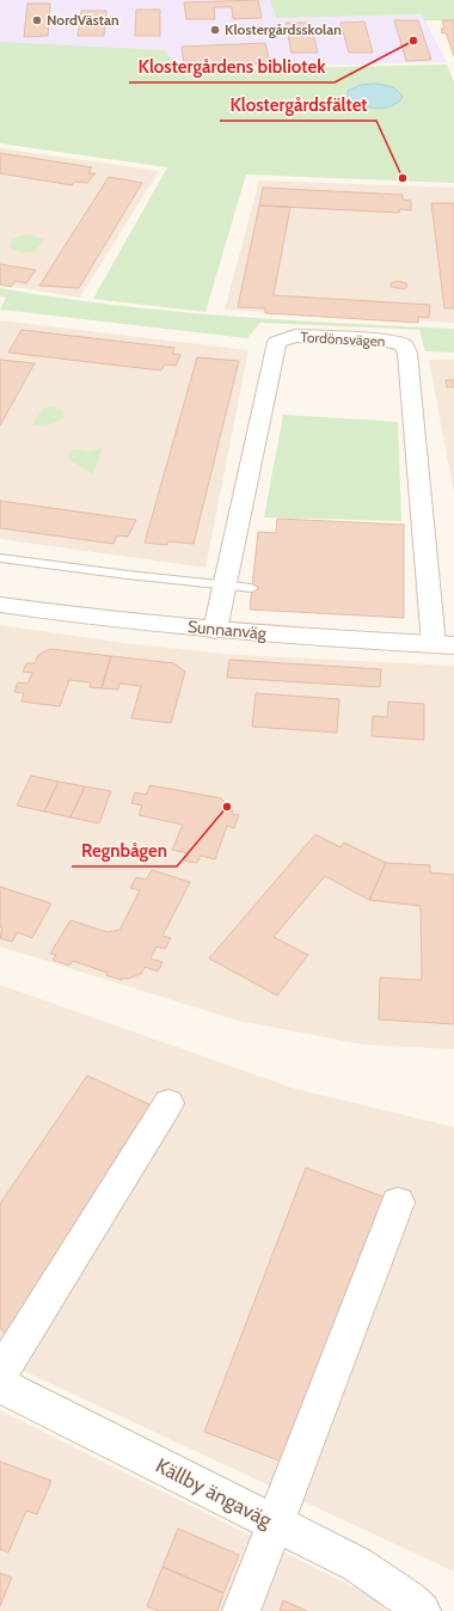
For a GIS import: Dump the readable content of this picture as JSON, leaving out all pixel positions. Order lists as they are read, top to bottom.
{
  "streets": {
    "street": ["Tordönsvägen", "Sunnanväg", "Källby ängaväg"]
  },
  "crossings": [
    ["Tordönsvägen", "Sunnanväg"]
  ],
  "places": [
    "NordVästan",
    "Klostergårdsskolan",
    "Klostergårdens bibliotek",
    "Klostergårdsfältet",
    "Regnbågen"
  ]
}
